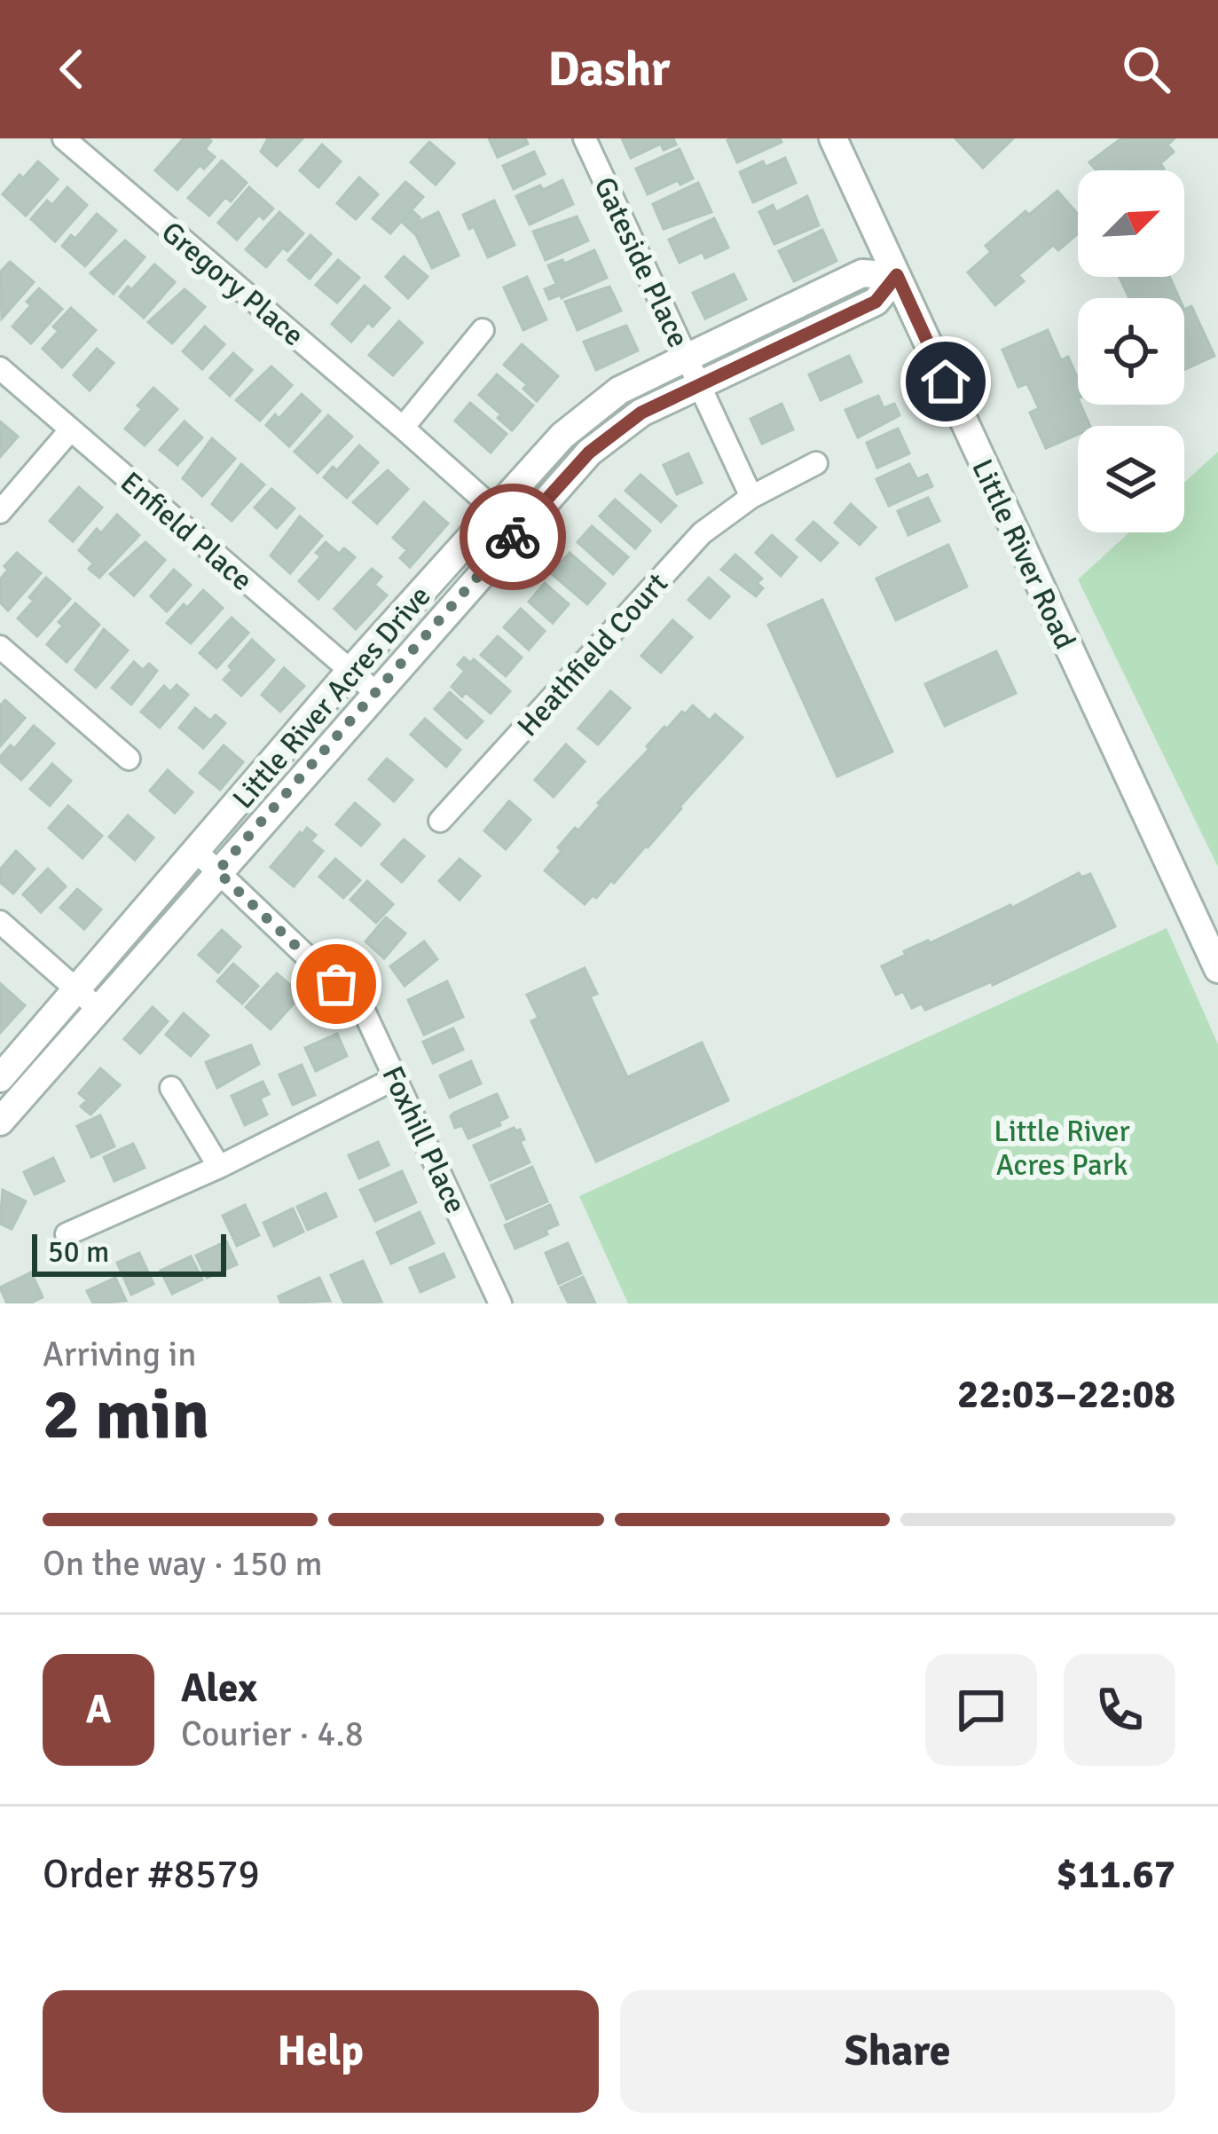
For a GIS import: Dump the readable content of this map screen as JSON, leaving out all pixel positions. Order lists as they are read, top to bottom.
{
  "streets": {
    "street": [
      "Gateside Place",
      "Gregory Place",
      "Enfield Place",
      "Little River Road",
      "Heathfield Court",
      "Little River Acres Drive",
      "Foxhill Place"
    ]
  },
  "crossings": [
    ["Gateside Place", "Little River Acres Drive"],
    ["Gregory Place", "Little River Acres Drive"],
    ["Enfield Place", "Little River Acres Drive"],
    ["Little River Road", "Little River Acres Drive"],
    ["Little River Acres Drive", "Foxhill Place"]
  ],
  "parks": ["Little River Acres Park"],
  "scale_bar": "50 m",
  "north": "top right",
  "page": {
    "header": "Dashr",
    "scale": "50 m",
    "heading": ["2 min", "Arriving in", "22:03–22:08"],
    "panel": [
      "Alex",
      "Courier · 4.8",
      "Order #8579",
      "$11.67"
    ],
    "bar": "On the way · 150 m",
    "round": "A",
    "buttons": ["Help", "Share"]
  }
}
